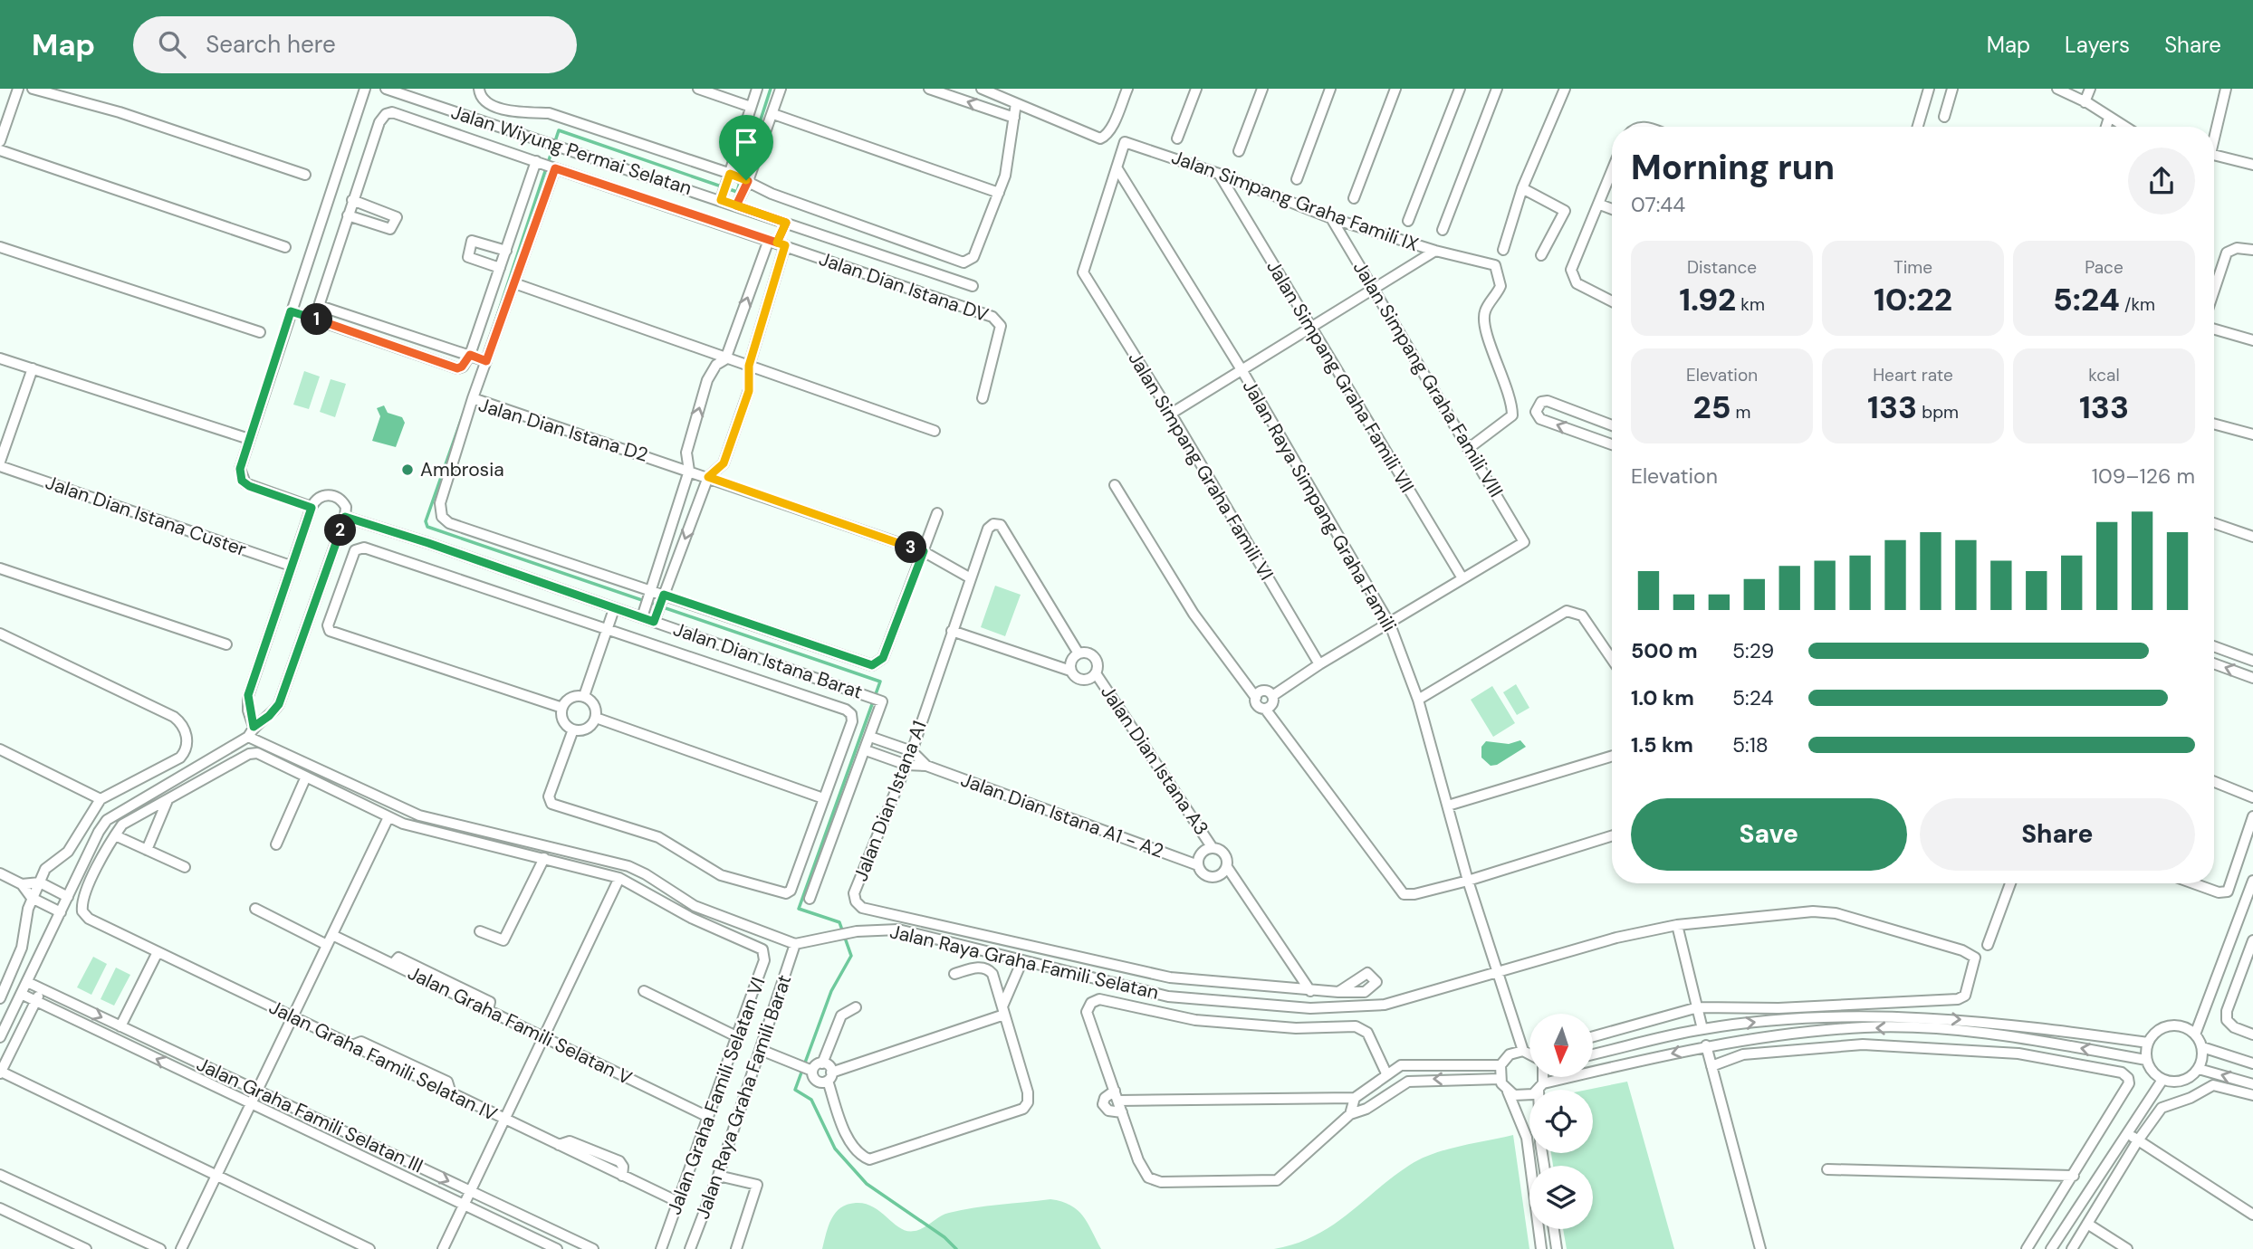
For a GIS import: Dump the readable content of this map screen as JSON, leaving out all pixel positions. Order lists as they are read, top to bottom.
{
  "streets": {
    "street": [
      "Jalan Wiyung Permai Selatan",
      "Jalan Simpang Graha Famili IX",
      "Jalan Dian Istana DV",
      "Jalan Simpang Graha Famili VII",
      "Jalan Simpang Graha Famili VIII",
      "Jalan Dian Istana D2",
      "Jalan Simpang Graha Famili VI",
      "Jalan Raya Simpang Graha Famili",
      "Jalan Dian Istana Custer",
      "Jalan Dian Istana Barat",
      "Jalan Dian Istana A3",
      "Jalan Dian Istana A1",
      "Jalan Dian Istana A1 - A2",
      "Jalan Raya Graha Famili Selatan",
      "Jalan Graha Famili Selatan V",
      "Jalan Graha Famili Selatan IV",
      "Jalan Graha Famili Selatan VI",
      "Jalan Raya Graha Famili Barat",
      "Jalan Graha Famili Selatan III"
    ]
  },
  "crossings": [
    ["Jalan Simpang Graha Famili IX", "Jalan Simpang Graha Famili VII"],
    ["Jalan Simpang Graha Famili IX", "Jalan Simpang Graha Famili VIII"],
    ["Jalan Simpang Graha Famili IX", "Jalan Simpang Graha Famili VI"],
    ["Jalan Simpang Graha Famili IX", "Jalan Raya Simpang Graha Famili"],
    ["Jalan Simpang Graha Famili VII", "Jalan Simpang Graha Famili VIII"],
    ["Jalan Dian Istana D2", "Jalan Dian Istana A1"],
    ["Jalan Raya Simpang Graha Famili", "Jalan Raya Graha Famili Selatan"],
    ["Jalan Dian Istana Barat", "Jalan Dian Istana A1 - A2"],
    ["Jalan Dian Istana A3", "Jalan Dian Istana A1"],
    ["Jalan Dian Istana A3", "Jalan Dian Istana A1 - A2"],
    ["Jalan Dian Istana A1", "Jalan Dian Istana A1 - A2"],
    ["Jalan Raya Graha Famili Selatan", "Jalan Raya Graha Famili Barat"],
    ["Jalan Graha Famili Selatan V", "Jalan Graha Famili Selatan VI"],
    ["Jalan Graha Famili Selatan IV", "Jalan Graha Famili Selatan VI"]
  ],
  "places": ["Ambrosia"],
  "north": "bottom",
  "page": {
    "header": "Map",
    "search": "Search here",
    "nav": ["Map", "Layers", "Share"],
    "heading": ["Morning run", "07:44"],
    "stats": [
      ["Distance", "1.92 km"],
      ["Time", "10:22"],
      ["Pace", "5:24 /km"],
      ["Elevation", "25 m"],
      ["Heart rate", "133 bpm"],
      ["kcal", "133"]
    ],
    "pins": ["1", "2", "3"],
    "chart": ["Elevation", "109–126 m"],
    "list": [
      {
        "name": "500 m",
        "note": "5:29"
      },
      {
        "name": "1.0 km",
        "note": "5:24"
      },
      {
        "name": "1.5 km",
        "note": "5:18"
      }
    ],
    "buttons": ["Save", "Share"]
  }
}
